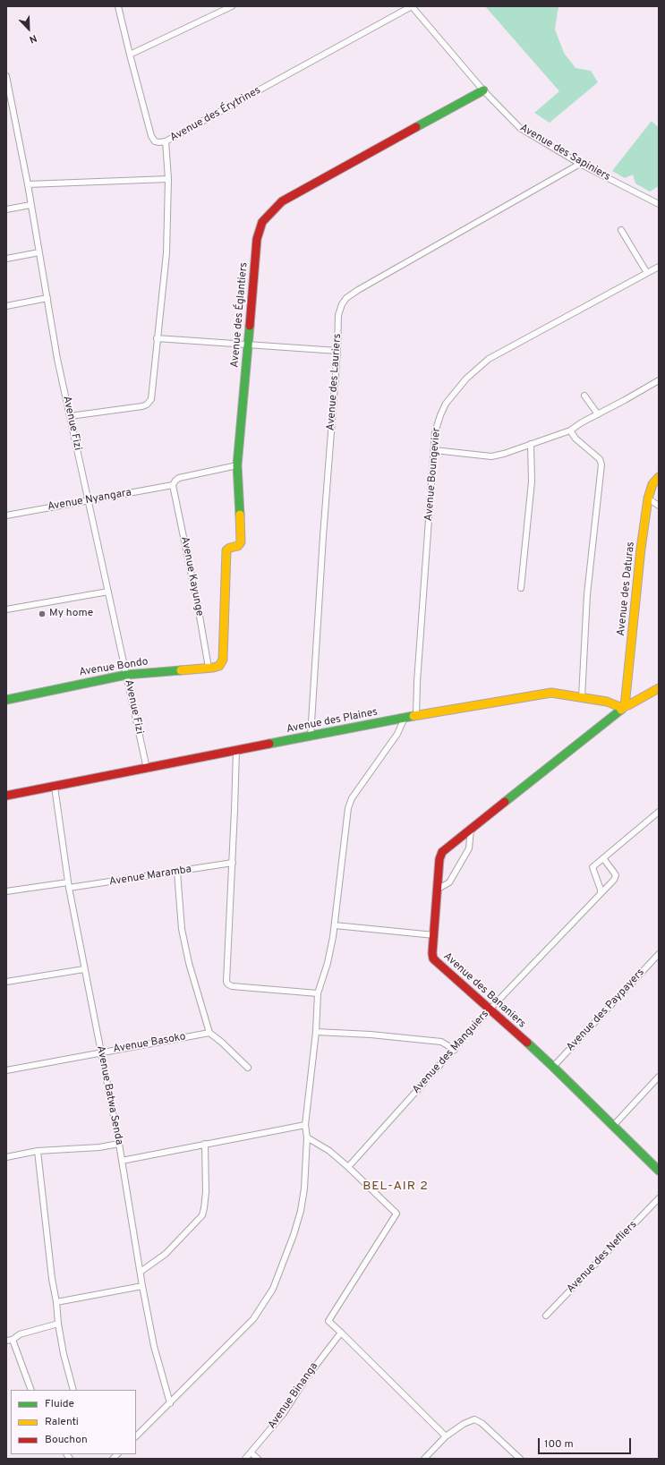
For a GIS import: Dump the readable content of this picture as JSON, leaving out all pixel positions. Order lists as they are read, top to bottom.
{
  "streets": {
    "street": [
      "Avenue des Érytrines",
      "Avenue des Sapiniers",
      "Avenue des Églantiers",
      "Avenue des Lauriers",
      "Avenue Fizi",
      "Avenue Boungevier",
      "Avenue Nyangara",
      "Avenue Kayunge",
      "Avenue des Daturas",
      "Avenue Bondo",
      "Avenue des Plaines",
      "Avenue Maramba",
      "Avenue des Bananiers",
      "Avenue des Paypayers",
      "Avenue Basoko",
      "Avenue des Manguiers",
      "Avenue Batwa Senda",
      "Avenue des Nefliers",
      "Avenue Binanga"
    ]
  },
  "crossings": [
    ["Avenue des Érytrines", "Avenue des Sapiniers"],
    ["Avenue des Érytrines", "Avenue Fizi"],
    ["Avenue des Sapiniers", "Avenue des Églantiers"],
    ["Avenue des Sapiniers", "Avenue des Lauriers"],
    ["Avenue des Églantiers", "Avenue Bondo"],
    ["Avenue des Lauriers", "Avenue des Plaines"],
    ["Avenue Fizi", "Avenue Nyangara"],
    ["Avenue Fizi", "Avenue Bondo"],
    ["Avenue Fizi", "Avenue des Plaines"],
    ["Avenue Boungevier", "Avenue des Plaines"],
    ["Avenue Nyangara", "Avenue Kayunge"],
    ["Avenue Kayunge", "Avenue Bondo"],
    ["Avenue des Daturas", "Avenue des Plaines"],
    ["Avenue des Daturas", "Avenue des Bananiers"],
    ["Avenue des Plaines", "Avenue des Bananiers"],
    ["Avenue des Plaines", "Avenue Batwa Senda"],
    ["Avenue Maramba", "Avenue Batwa Senda"],
    ["Avenue des Bananiers", "Avenue des Paypayers"],
    ["Avenue des Bananiers", "Avenue des Manguiers"],
    ["Avenue Basoko", "Avenue Batwa Senda"]
  ],
  "districts": ["BEL-AIR 2"],
  "places": ["My home"],
  "legend": ["Fluide", "Ralenti", "Bouchon"],
  "scale_bar": "100 m",
  "north": "bottom right"
}
